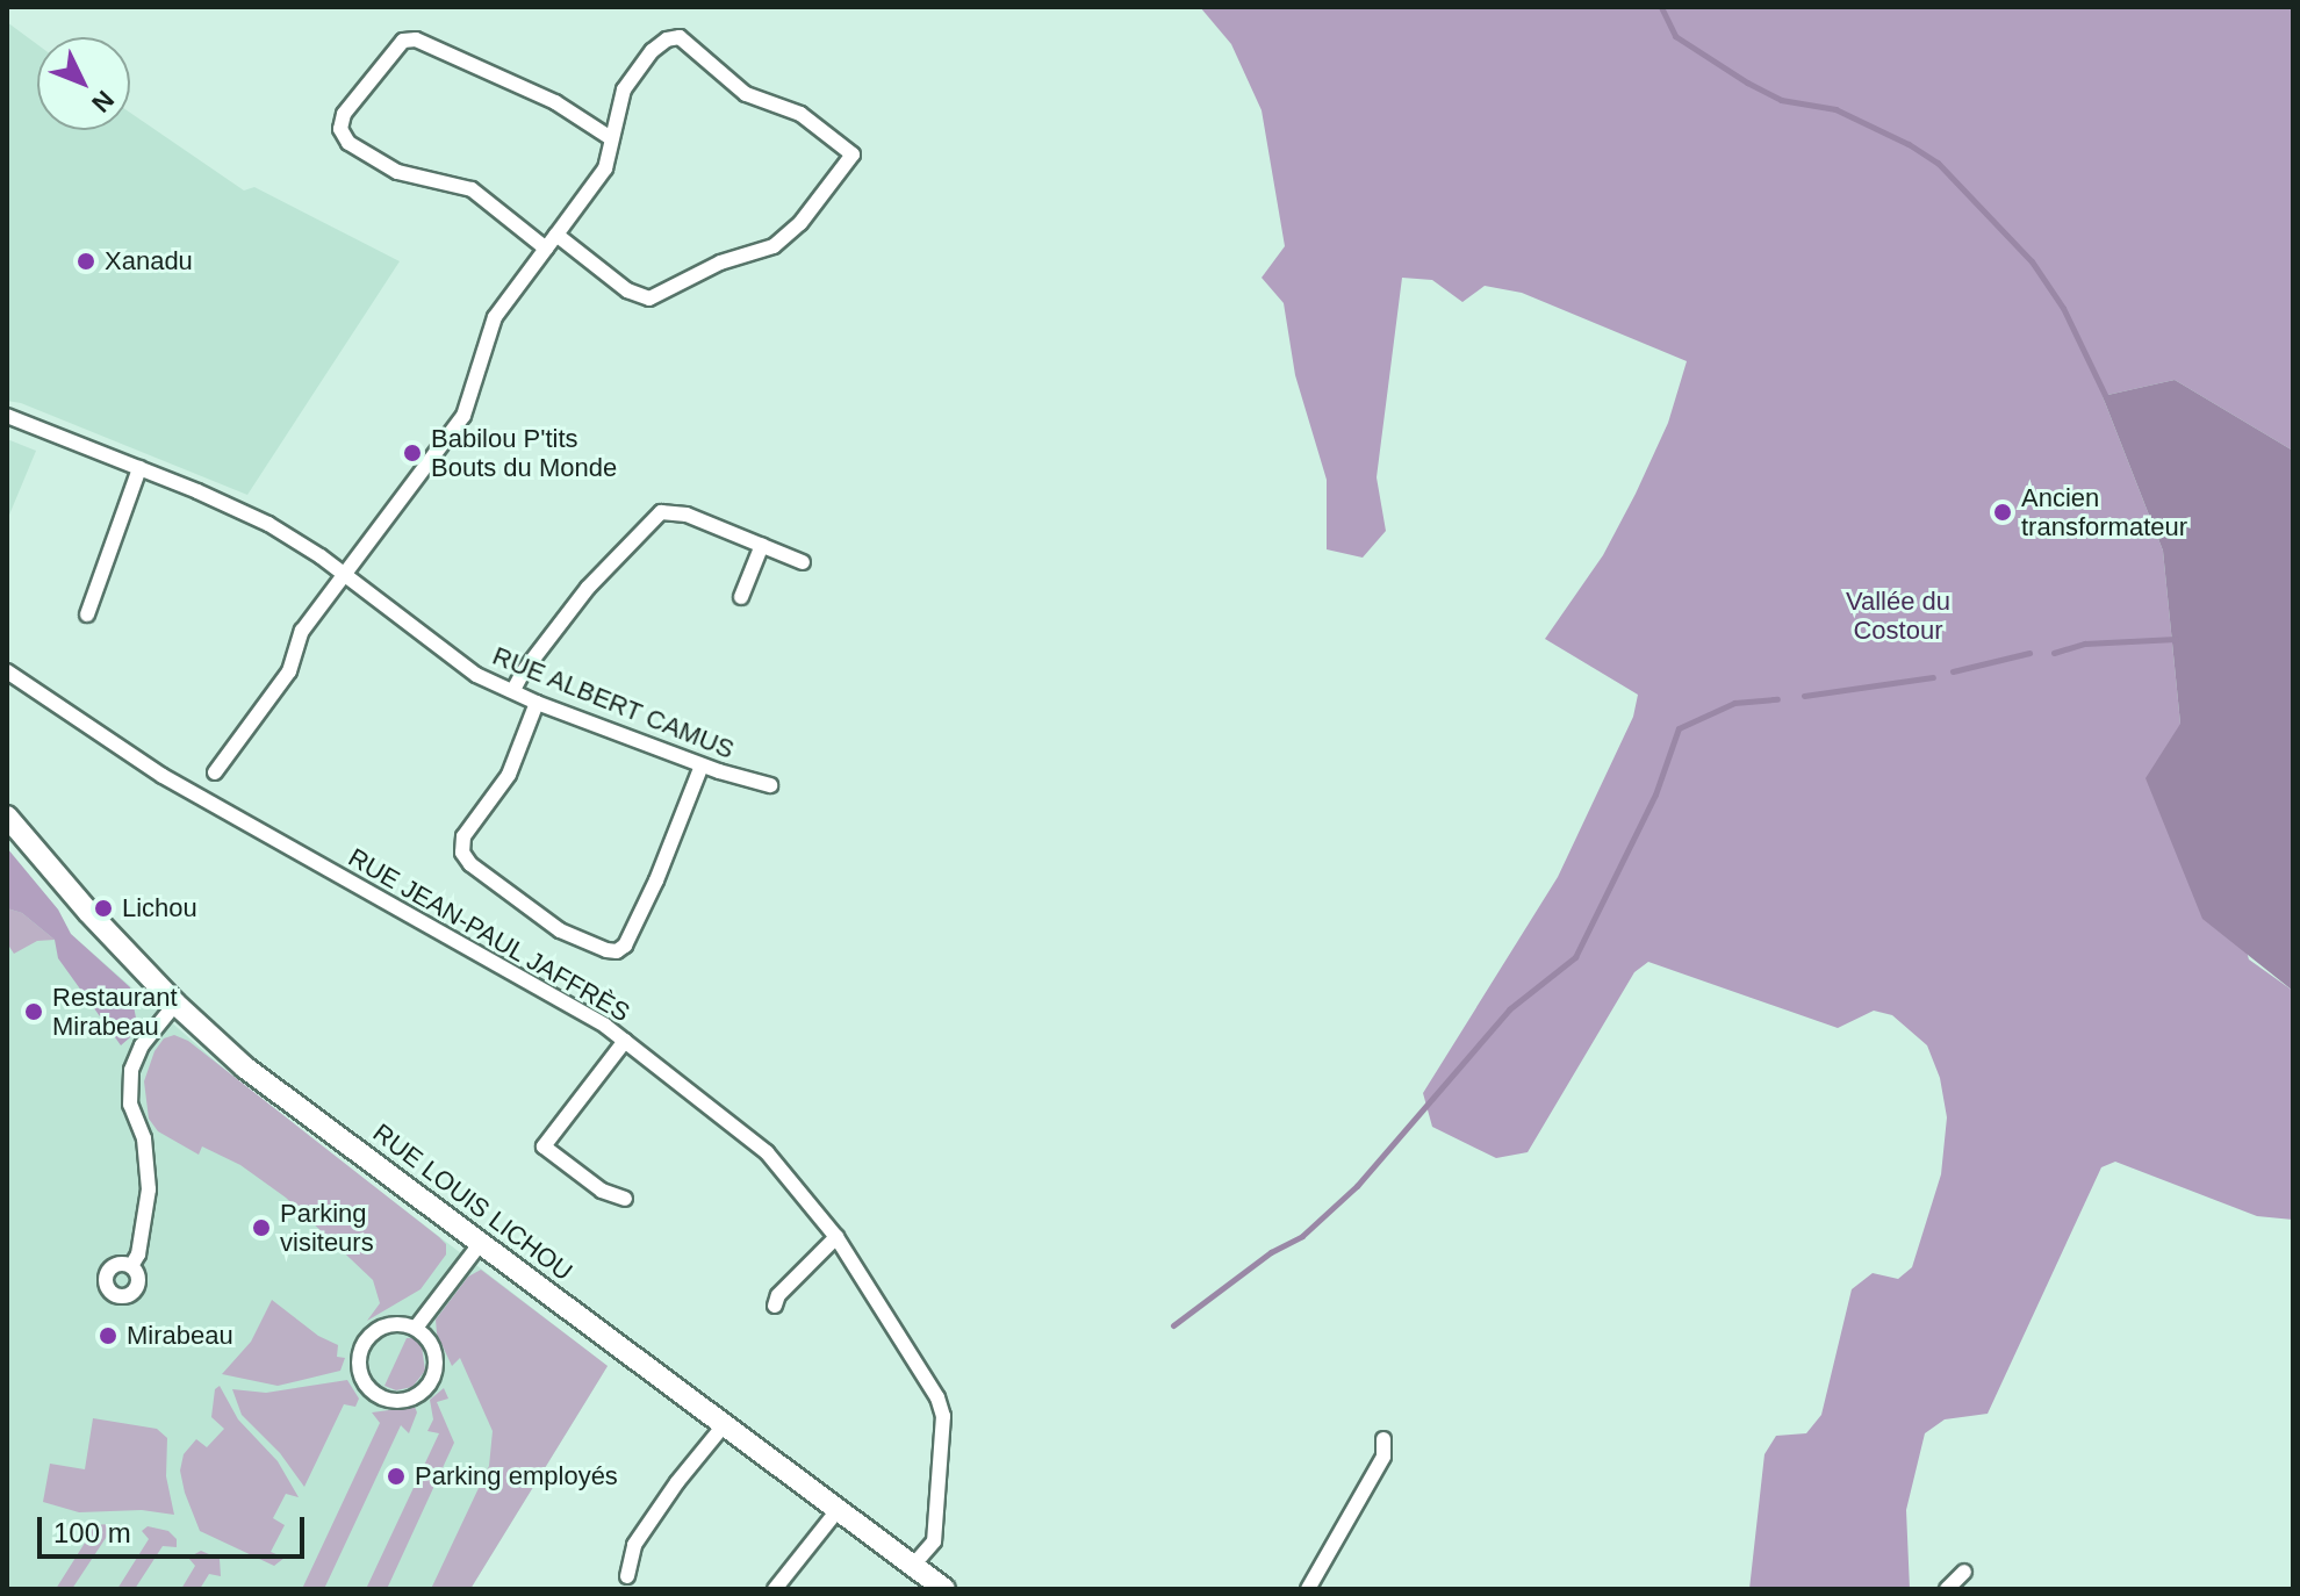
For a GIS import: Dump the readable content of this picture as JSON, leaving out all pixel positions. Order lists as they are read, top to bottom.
{
  "streets": {
    "main road": ["RUE LOUIS LICHOU"],
    "street": ["RUE ALBERT CAMUS", "RUE JEAN-PAUL JAFFRÈS"]
  },
  "crossings": [
    ["RUE JEAN-PAUL JAFFRÈS", "RUE LOUIS LICHOU"]
  ],
  "parks": ["Vallée du Costour"],
  "places": [
    "Xanadu",
    "Babilou P'tits Bouts du Monde",
    "Ancien transformateur",
    "Lichou",
    "Restaurant Mirabeau",
    "Parking visiteurs",
    "Mirabeau",
    "Parking employés"
  ],
  "scale_bar": "100 m",
  "north": "bottom right"
}
